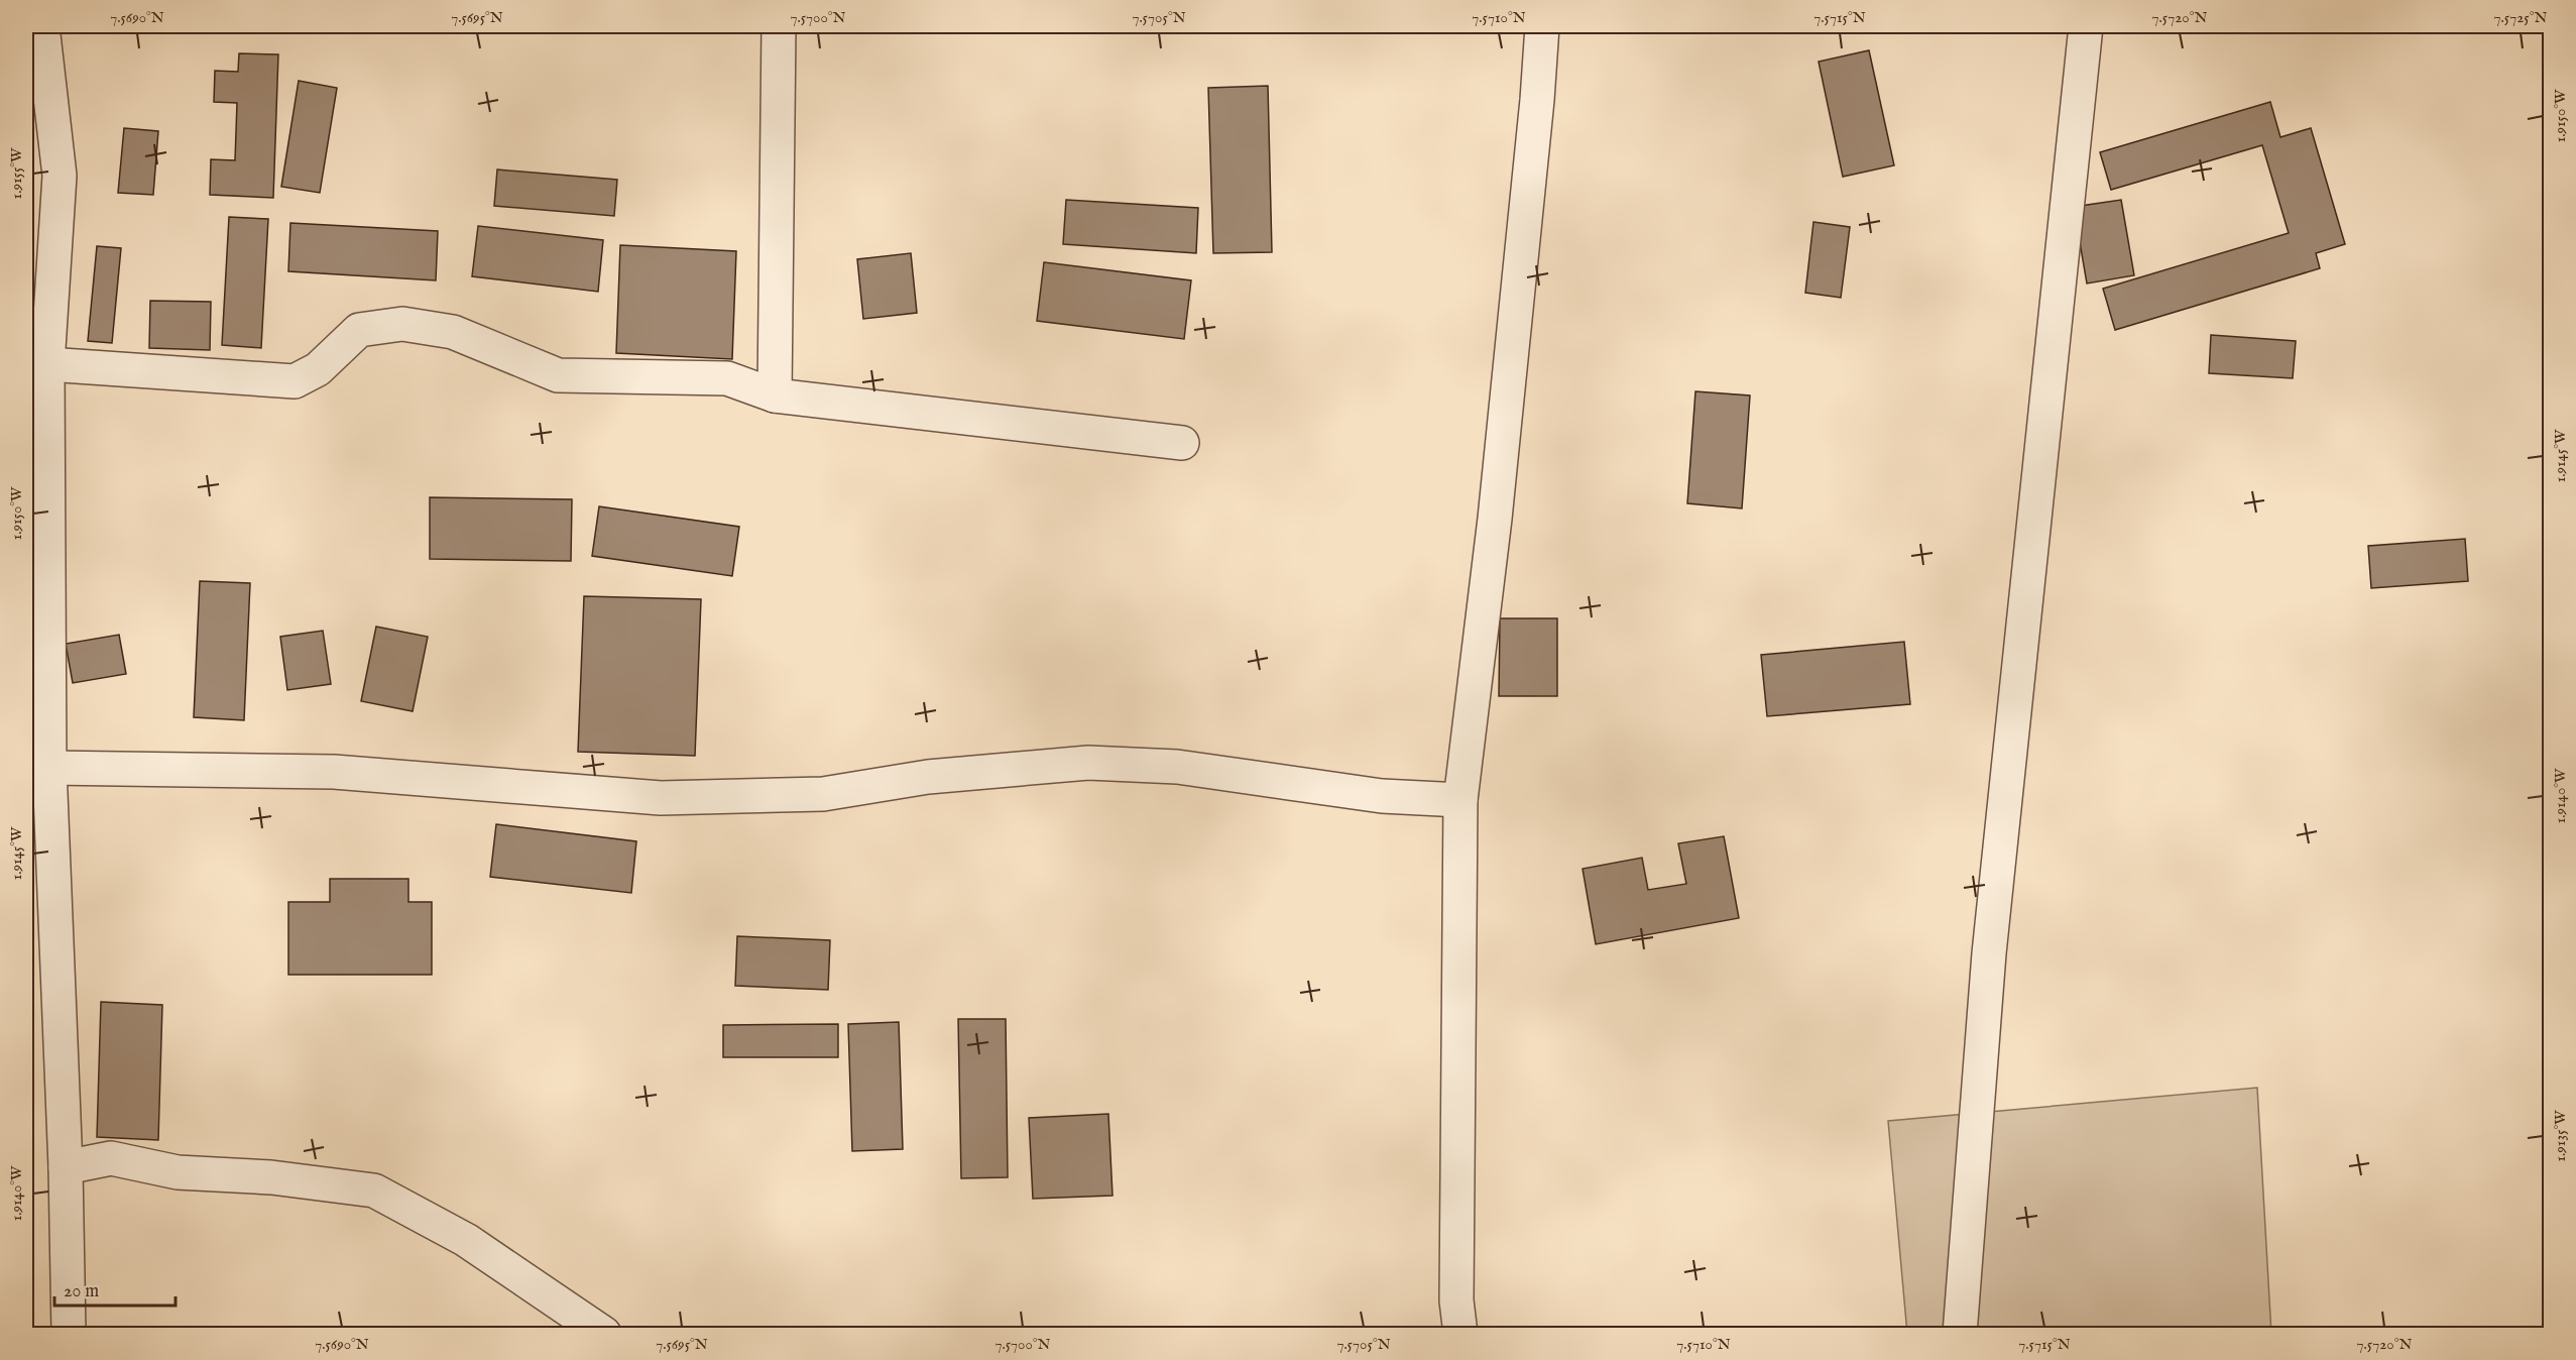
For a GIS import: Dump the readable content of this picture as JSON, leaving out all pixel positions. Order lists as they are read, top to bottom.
{
  "scale_bar": "20 m",
  "coordinates": [
    "7.5690°N",
    "7.5695°N",
    "7.5700°N",
    "7.5705°N",
    "7.5710°N",
    "7.5715°N",
    "7.5720°N",
    "7.5725°N",
    "1.9150°W",
    "1.9155°W",
    "1.9145°W",
    "1.9140°W",
    "1.9135°W"
  ]
}
